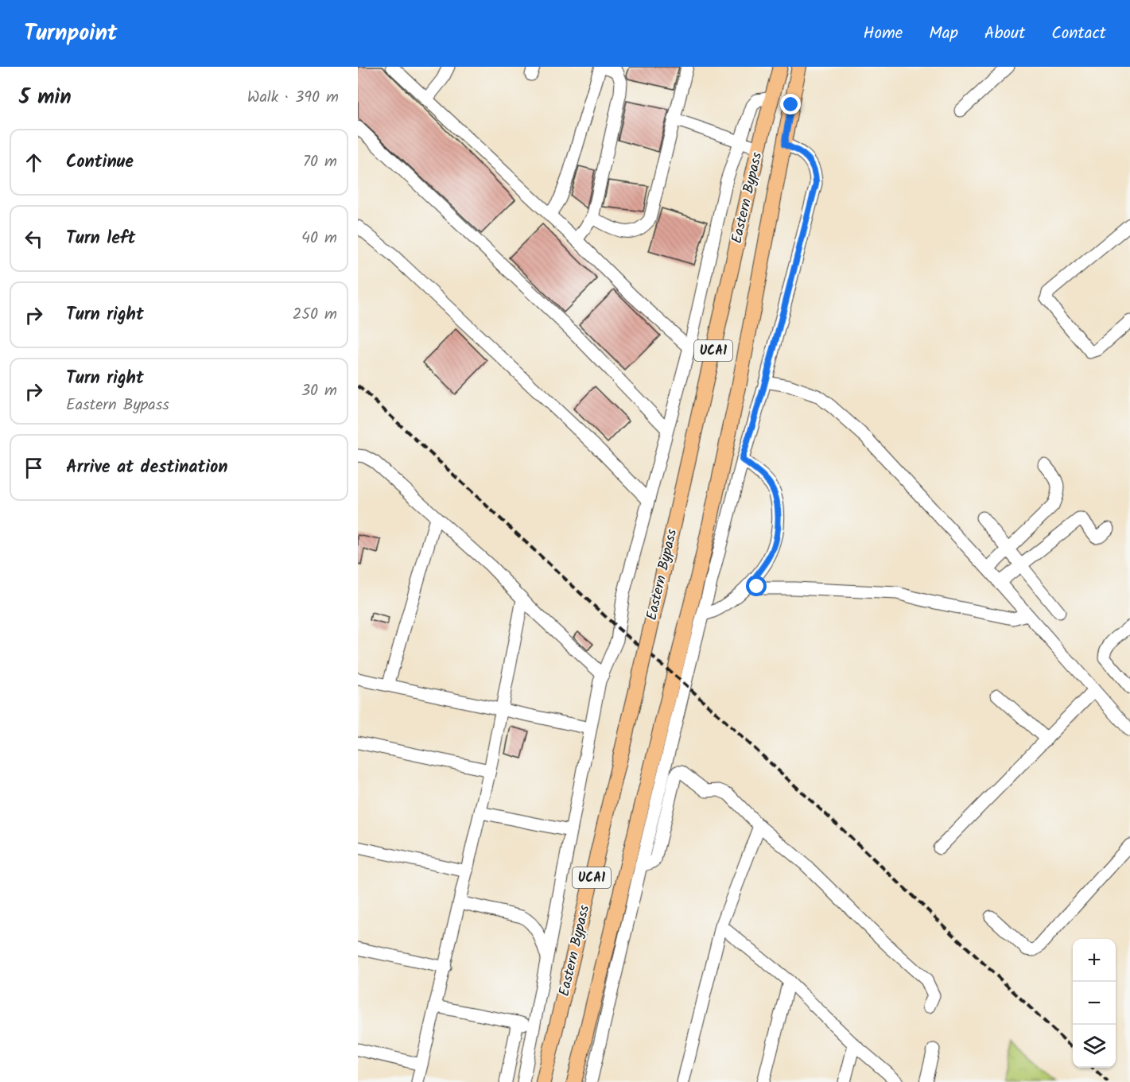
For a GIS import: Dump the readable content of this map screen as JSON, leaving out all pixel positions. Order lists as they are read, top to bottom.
{
  "streets": {
    "main road": ["Eastern Bypass", "UCA1"]
  },
  "page": {
    "header": "Turnpoint",
    "nav": [
      "Home",
      "Map",
      "About",
      "Contact"
    ],
    "heading": ["5 min", "Walk · 390 m"],
    "list": [
      ["Continue", "70 m"],
      ["Turn left", "40 m"],
      ["Turn right", "250 m"],
      ["Turn right", "Eastern Bypass", "30 m"],
      "Arrive at destination"
    ],
    "map_buttons": ["+", "−"]
  }
}
